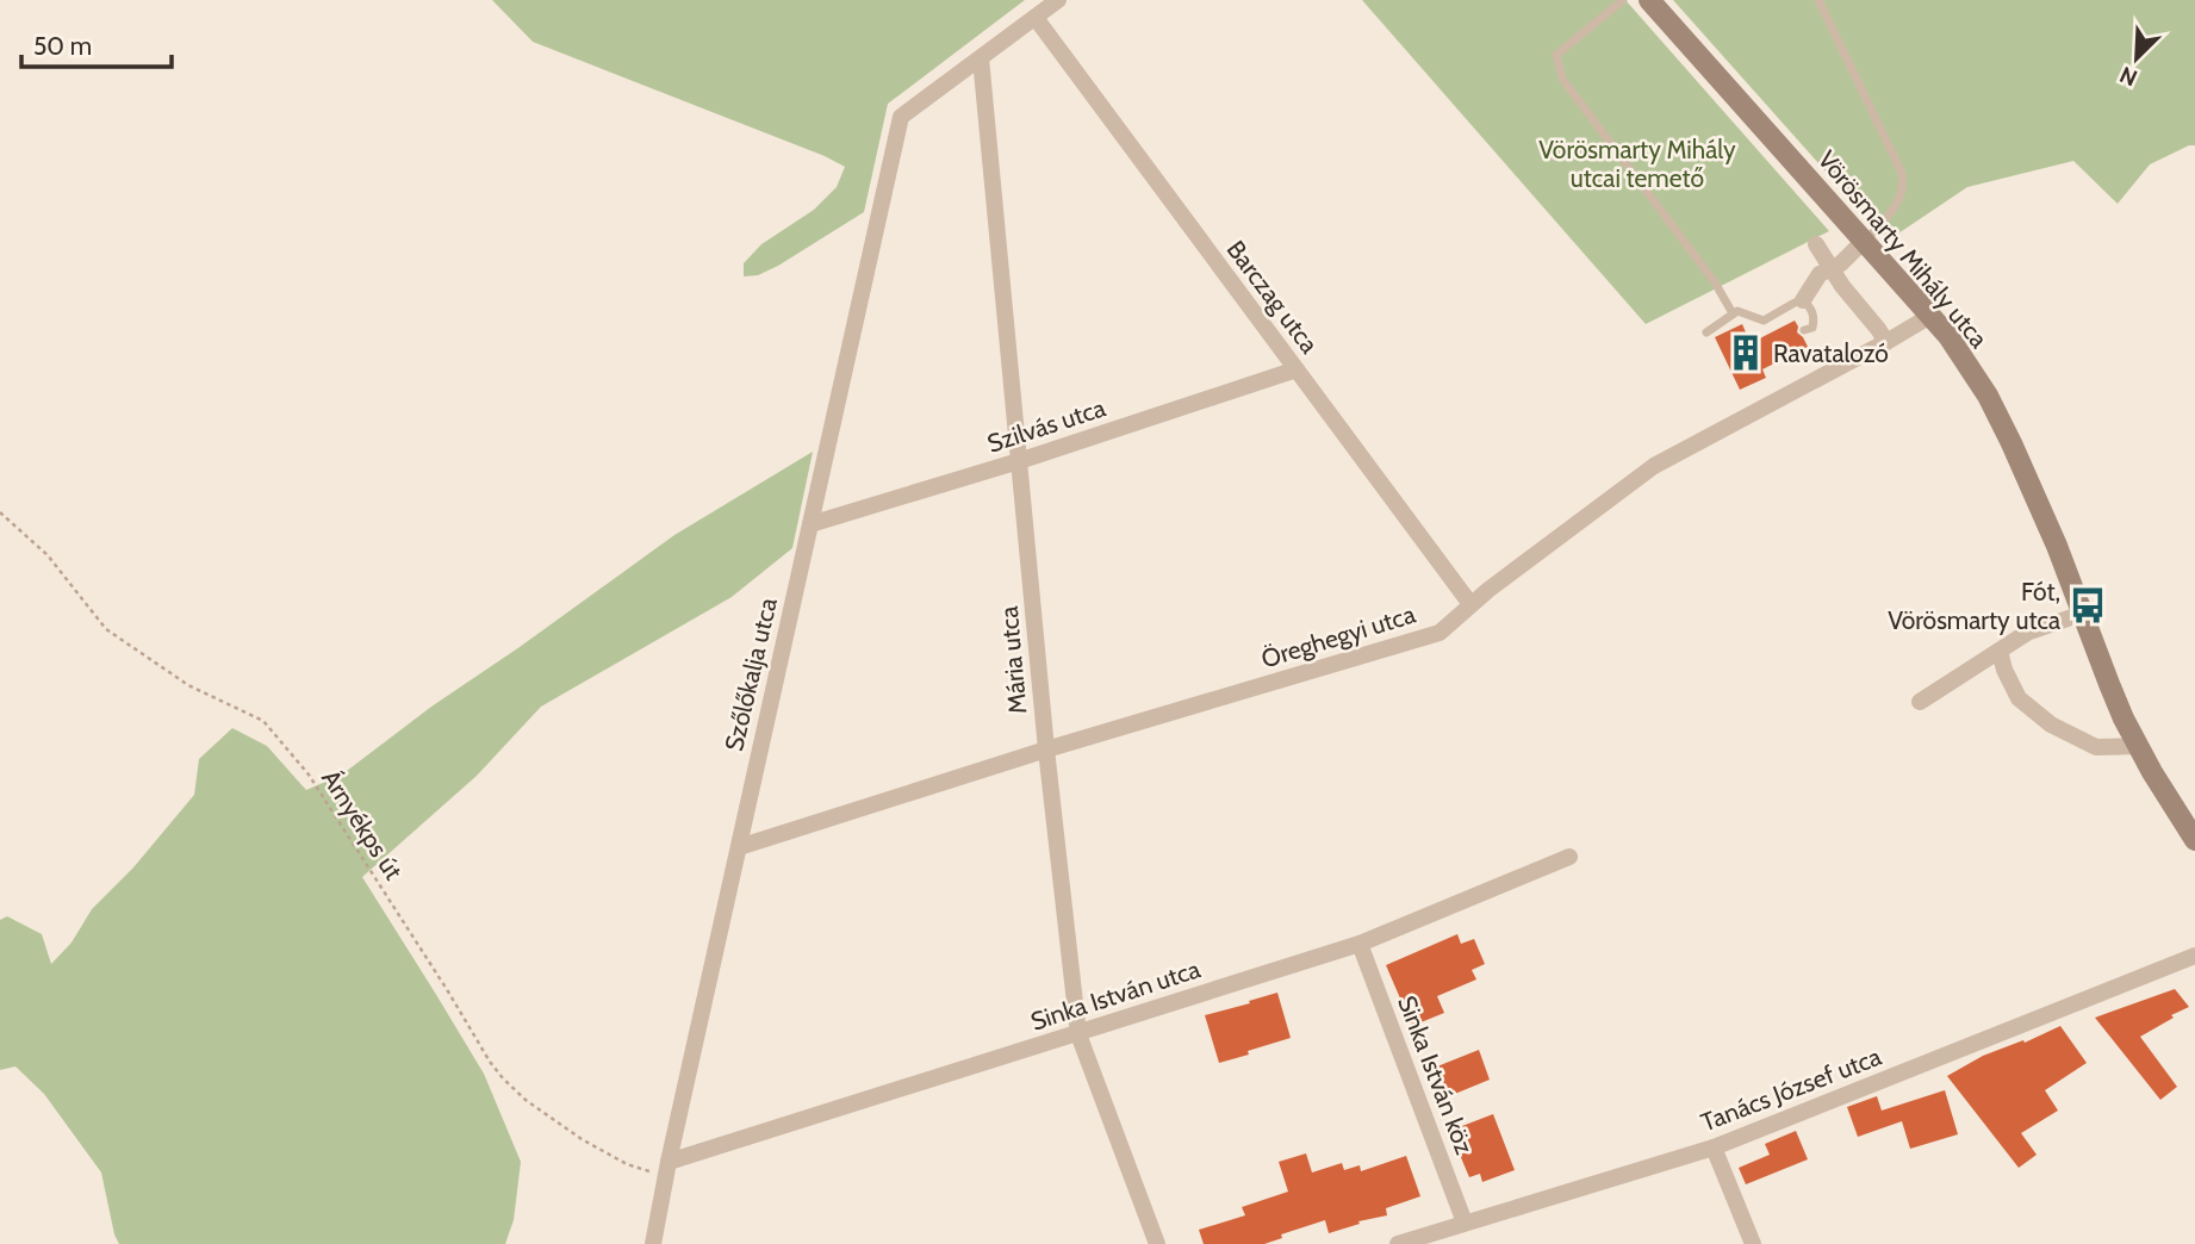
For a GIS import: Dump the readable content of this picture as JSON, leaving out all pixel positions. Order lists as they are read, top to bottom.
{
  "streets": {
    "main road": ["Vörösmarty Mihály utca"],
    "street": [
      "Barczag utca",
      "Szilvás utca",
      "Öreghegyi utca",
      "Mária utca",
      "Szőlőkalja utca",
      "Sinka István utca",
      "Sinka István köz",
      "Tanács József utca"
    ],
    "path": ["Árnyékps út"]
  },
  "crossings": [
    ["Vörösmarty Mihály utca", "Öreghegyi utca"],
    ["Barczag utca", "Szilvás utca"],
    ["Barczag utca", "Öreghegyi utca"],
    ["Szilvás utca", "Mária utca"],
    ["Szilvás utca", "Szőlőkalja utca"],
    ["Öreghegyi utca", "Mária utca"],
    ["Öreghegyi utca", "Szőlőkalja utca"],
    ["Mária utca", "Szőlőkalja utca"],
    ["Mária utca", "Sinka István utca"],
    ["Szőlőkalja utca", "Árnyékps út"],
    ["Szőlőkalja utca", "Sinka István utca"],
    ["Árnyékps út", "Sinka István utca"],
    ["Sinka István utca", "Sinka István köz"],
    ["Sinka István köz", "Tanács József utca"]
  ],
  "parks": ["Vörösmarty Mihály utcai temető"],
  "places": {
    "building": ["Ravatalozó"],
    "bus stop": ["Fót, Vörösmarty utca"]
  },
  "scale_bar": "50 m",
  "north": "bottom left"
}
